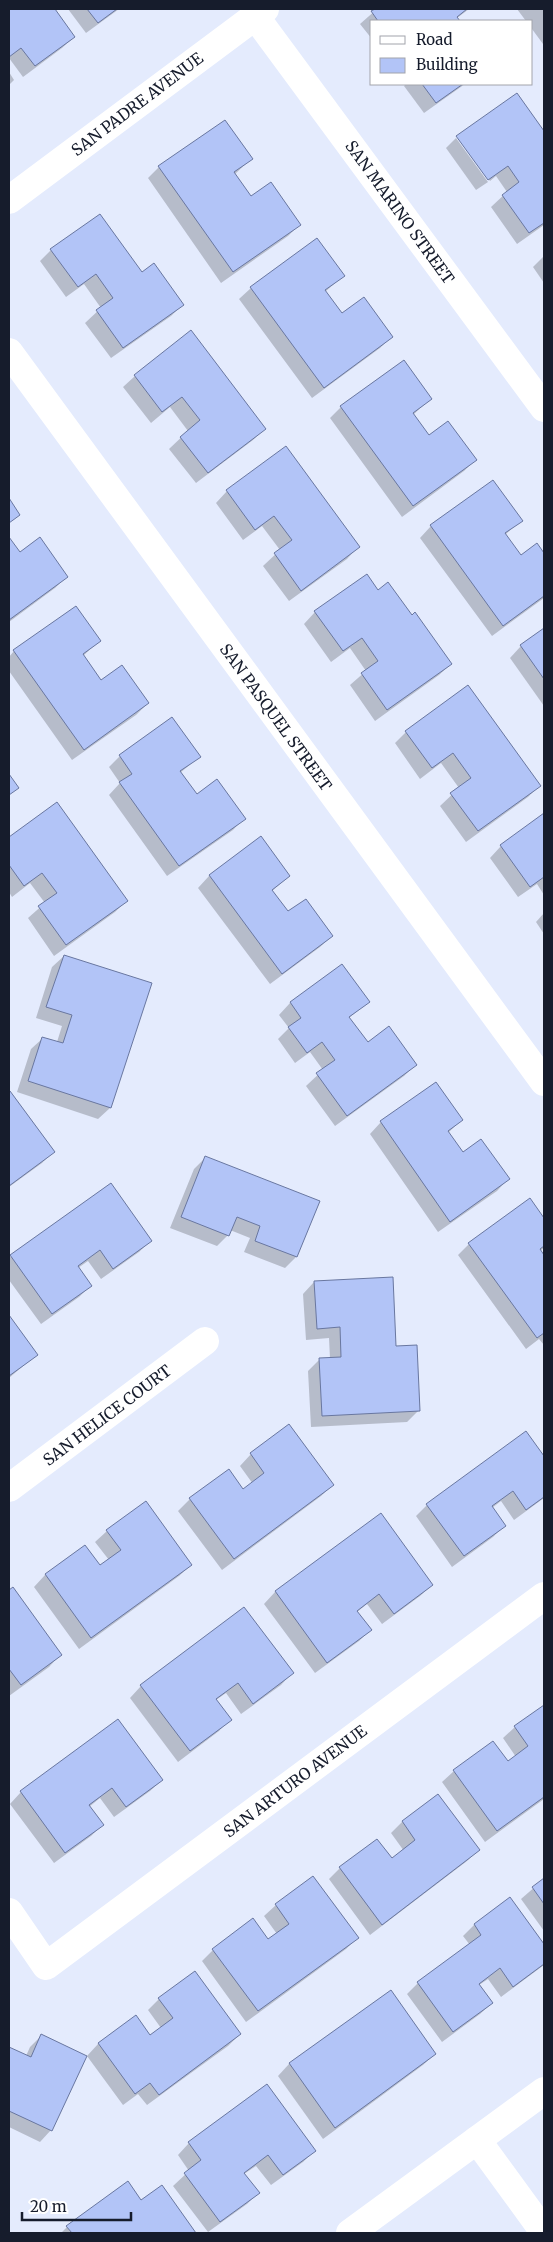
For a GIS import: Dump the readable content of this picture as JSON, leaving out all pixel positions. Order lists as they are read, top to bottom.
{
  "streets": {
    "street": [
      "SAN PADRE AVENUE",
      "SAN MARINO STREET",
      "SAN PASQUEL STREET",
      "SAN HELICE COURT",
      "SAN ARTURO AVENUE"
    ]
  },
  "crossings": [
    ["SAN PADRE AVENUE", "SAN MARINO STREET"]
  ],
  "legend": ["Road", "Building"],
  "scale_bar": "20 m"
}
